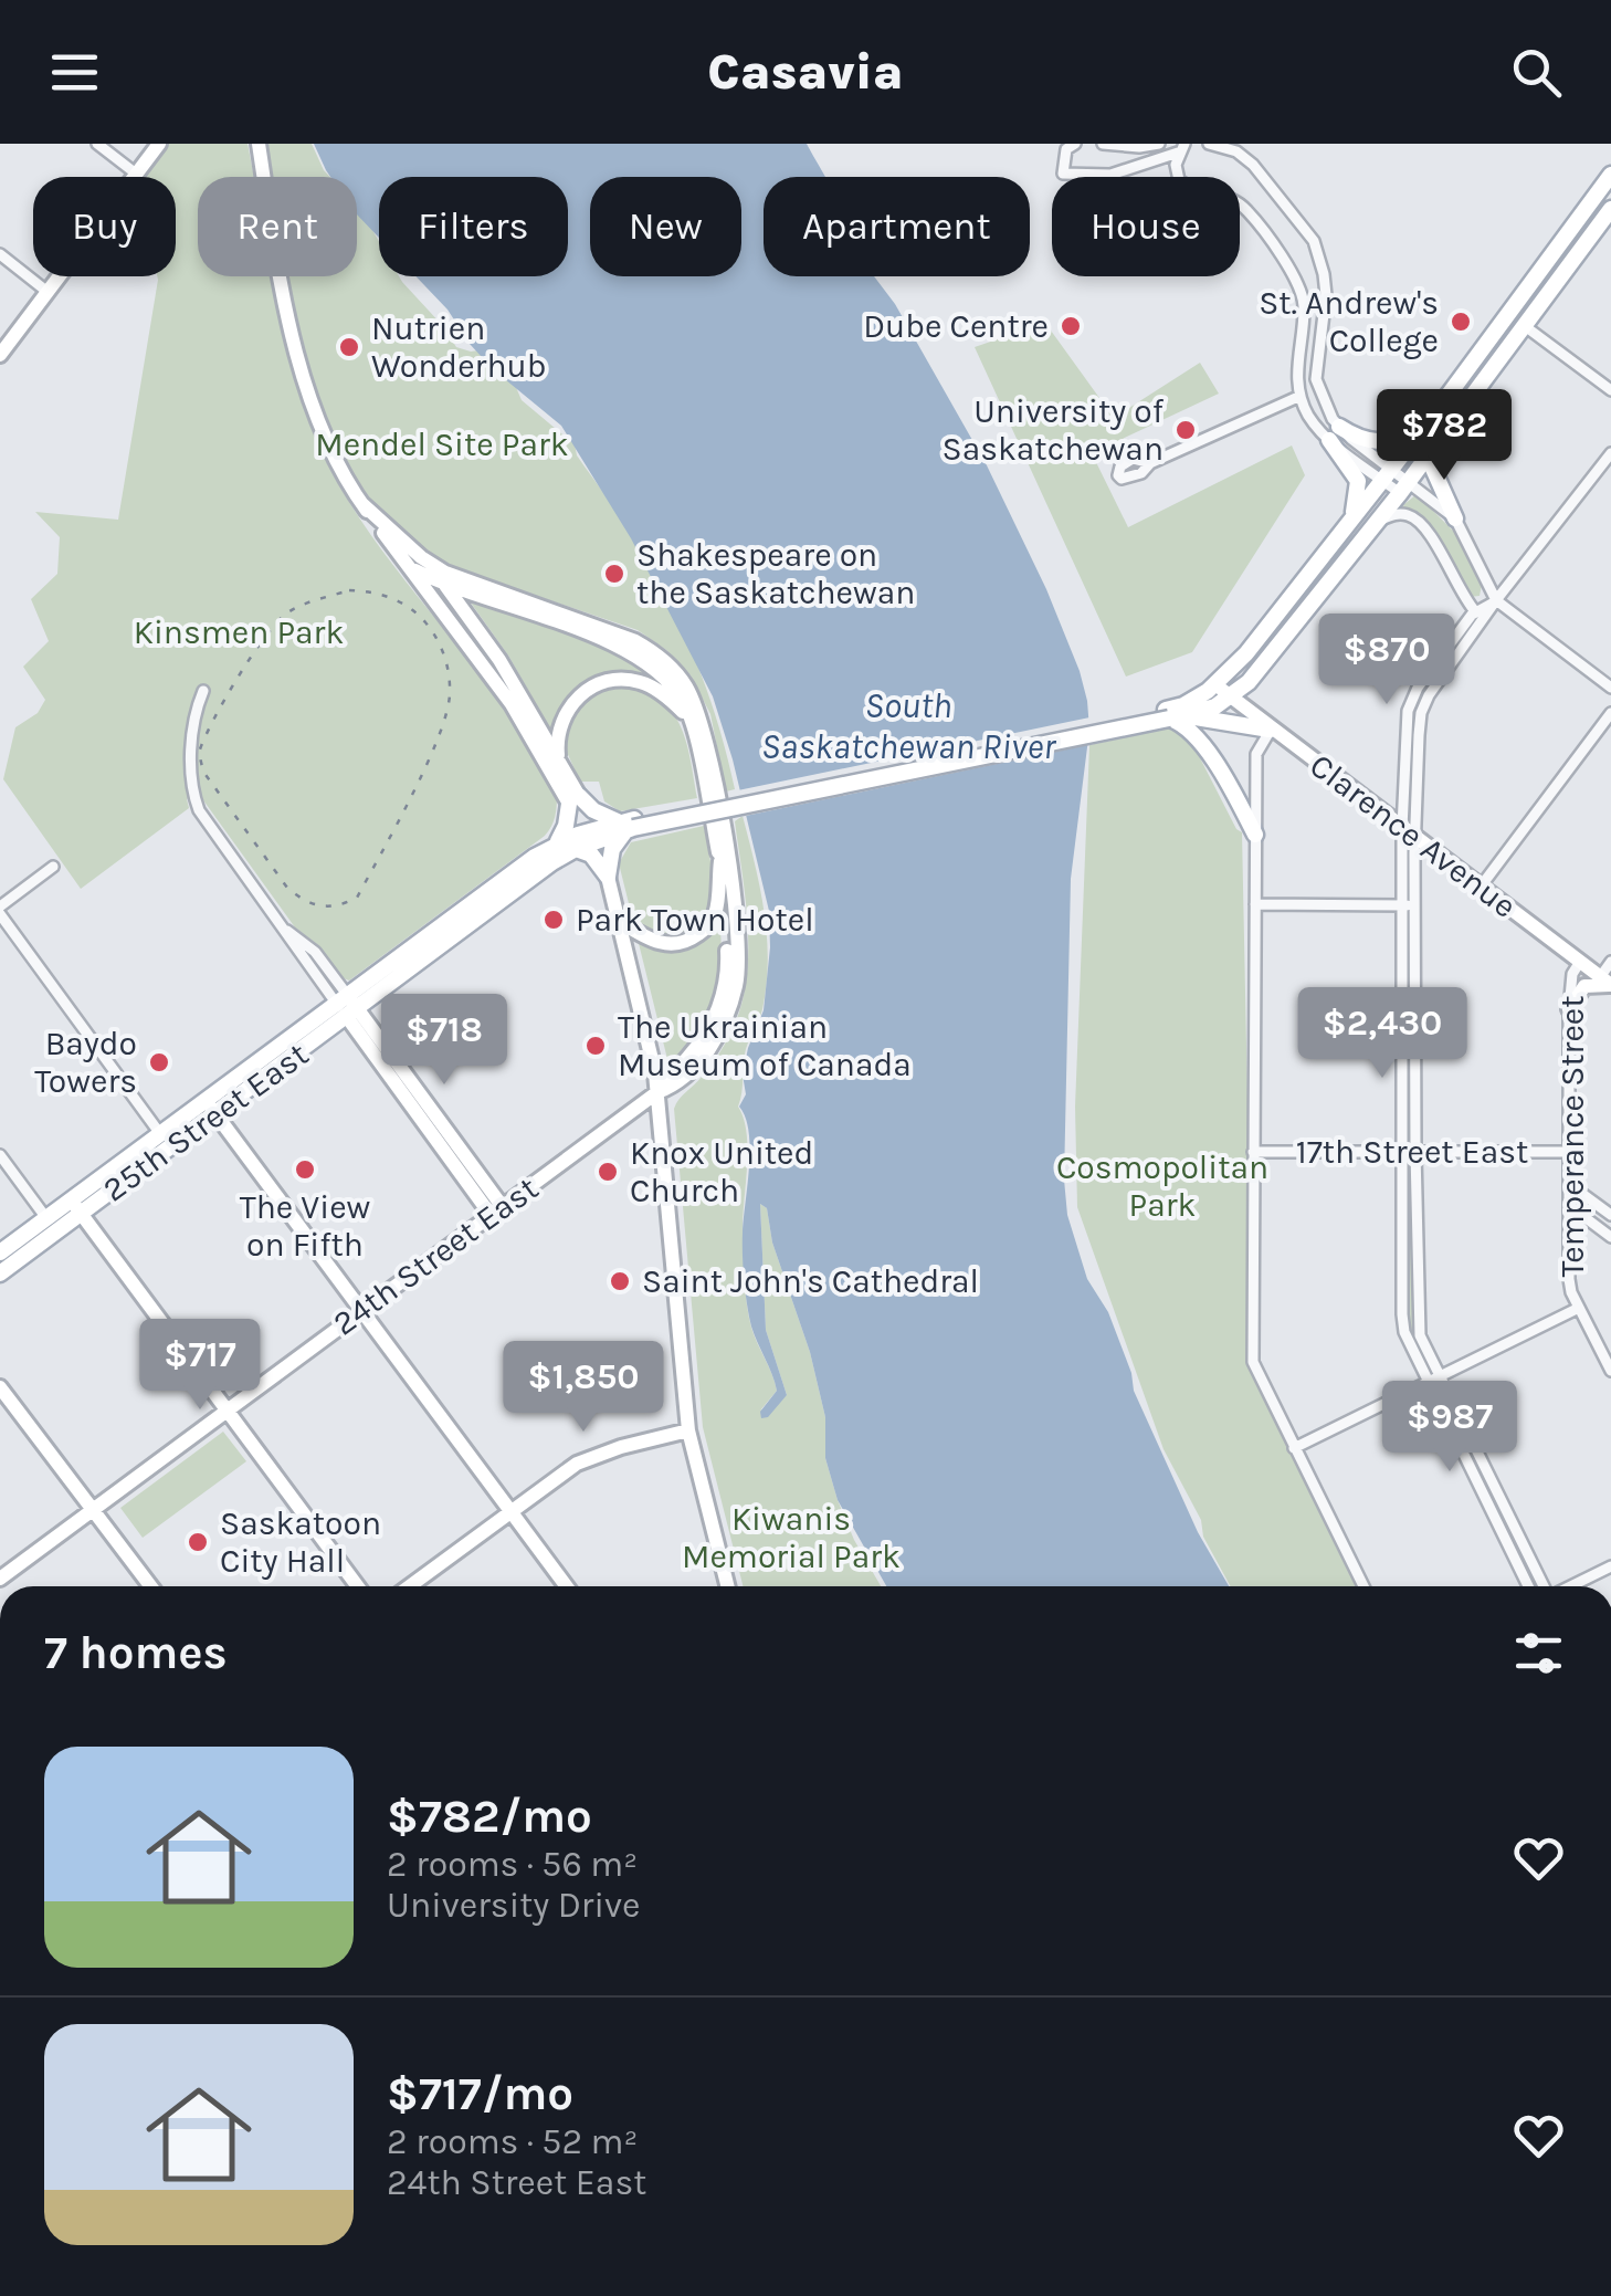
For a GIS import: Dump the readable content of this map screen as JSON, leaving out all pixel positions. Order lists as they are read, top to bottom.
{
  "streets": {
    "main road": ["25th Street East"],
    "street": [
      "Clarence Avenue",
      "Temperance Street",
      "17th Street East",
      "24th Street East"
    ]
  },
  "crossings": [
    ["Clarence Avenue", "Temperance Street"],
    ["Temperance Street", "17th Street East"]
  ],
  "water": ["South Saskatchewan River"],
  "parks": [
    "Mendel Site Park",
    "Kinsmen Park",
    "Cosmopolitan Park",
    "Kiwanis Memorial Park"
  ],
  "places": [
    "St. Andrew's College",
    "Dube Centre",
    "Nutrien Wonderhub",
    "University of Saskatchewan",
    "Shakespeare on the Saskatchewan",
    "Park Town Hotel",
    "The Ukrainian Museum of Canada",
    "Baydo Towers",
    "The View on Fifth",
    "Knox United Church",
    "Saint John's Cathedral",
    "Saskatoon City Hall"
  ],
  "page": {
    "header": "Casavia",
    "chip": [
      "Buy",
      "Rent",
      "Filters",
      "New",
      "Apartment",
      "House"
    ],
    "price": [
      "$782",
      "$870",
      "$2,430",
      "$718",
      "$717",
      "$1,850",
      "$987"
    ],
    "heading": "7 homes",
    "list": [
      {
        "name": "$782/mo",
        "note": "2 rooms · 56 m² · University Drive"
      },
      {
        "name": "$717/mo",
        "note": "2 rooms · 52 m² · 24th Street East"
      }
    ]
  }
}
